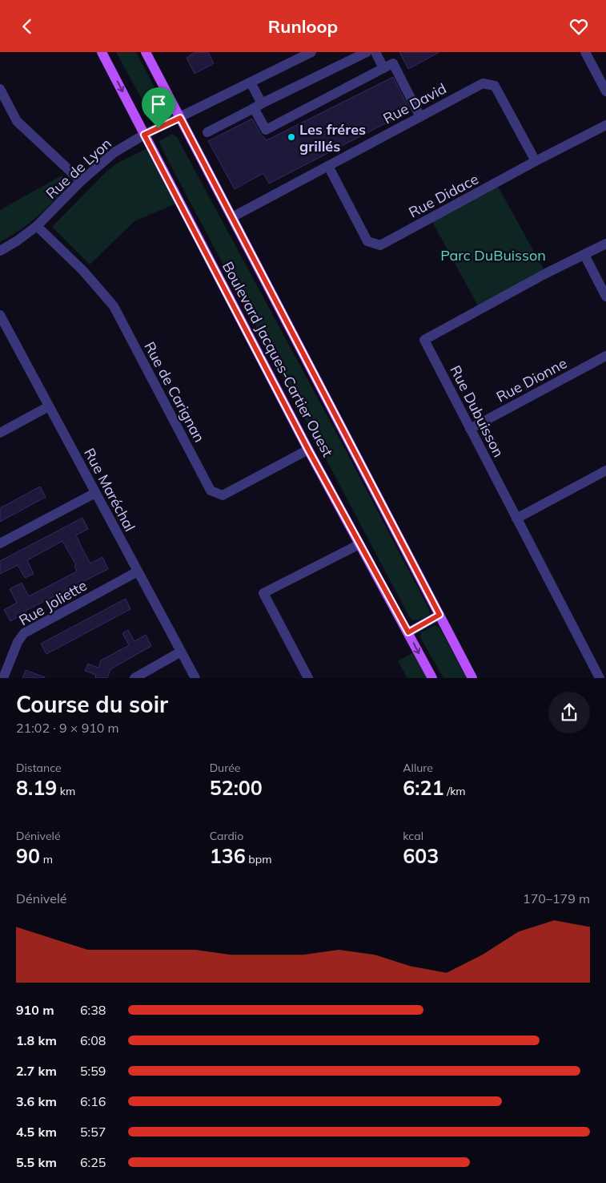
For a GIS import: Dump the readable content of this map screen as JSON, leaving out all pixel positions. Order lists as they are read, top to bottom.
{
  "streets": {
    "main road": ["Boulevard Jacques-Cartier Ouest"],
    "street": [
      "Rue David",
      "Rue de Lyon",
      "Rue Didace",
      "Rue Dionne",
      "Rue de Carignan",
      "Rue Dubuisson",
      "Rue Maréchal",
      "Rue Joliette"
    ]
  },
  "crossings": [
    ["Rue David", "Rue Didace"],
    ["Rue David", "Boulevard Jacques-Cartier Ouest"],
    ["Rue de Lyon", "Boulevard Jacques-Cartier Ouest"],
    ["Rue de Lyon", "Rue de Carignan"],
    ["Boulevard Jacques-Cartier Ouest", "Rue de Carignan"],
    ["Rue Dionne", "Rue Dubuisson"],
    ["Rue Maréchal", "Rue Joliette"]
  ],
  "parks": ["Parc DuBuisson"],
  "places": ["Les fréres grillés"],
  "page": {
    "header": "Runloop",
    "heading": ["Course du soir", "21:02 · 9 × 910 m"],
    "stats": [
      ["Distance", "8.19 km"],
      ["Durée", "52:00"],
      ["Allure", "6:21 /km"],
      ["Dénivelé", "90 m"],
      ["Cardio", "136 bpm"],
      ["kcal", "603"]
    ],
    "chart": ["Dénivelé", "170–179 m"],
    "list": [
      {
        "name": "910 m",
        "note": "6:38"
      },
      {
        "name": "1.8 km",
        "note": "6:08"
      },
      {
        "name": "2.7 km",
        "note": "5:59"
      },
      {
        "name": "3.6 km",
        "note": "6:16"
      },
      {
        "name": "4.5 km",
        "note": "5:57"
      },
      {
        "name": "5.5 km",
        "note": "6:25"
      }
    ]
  }
}
